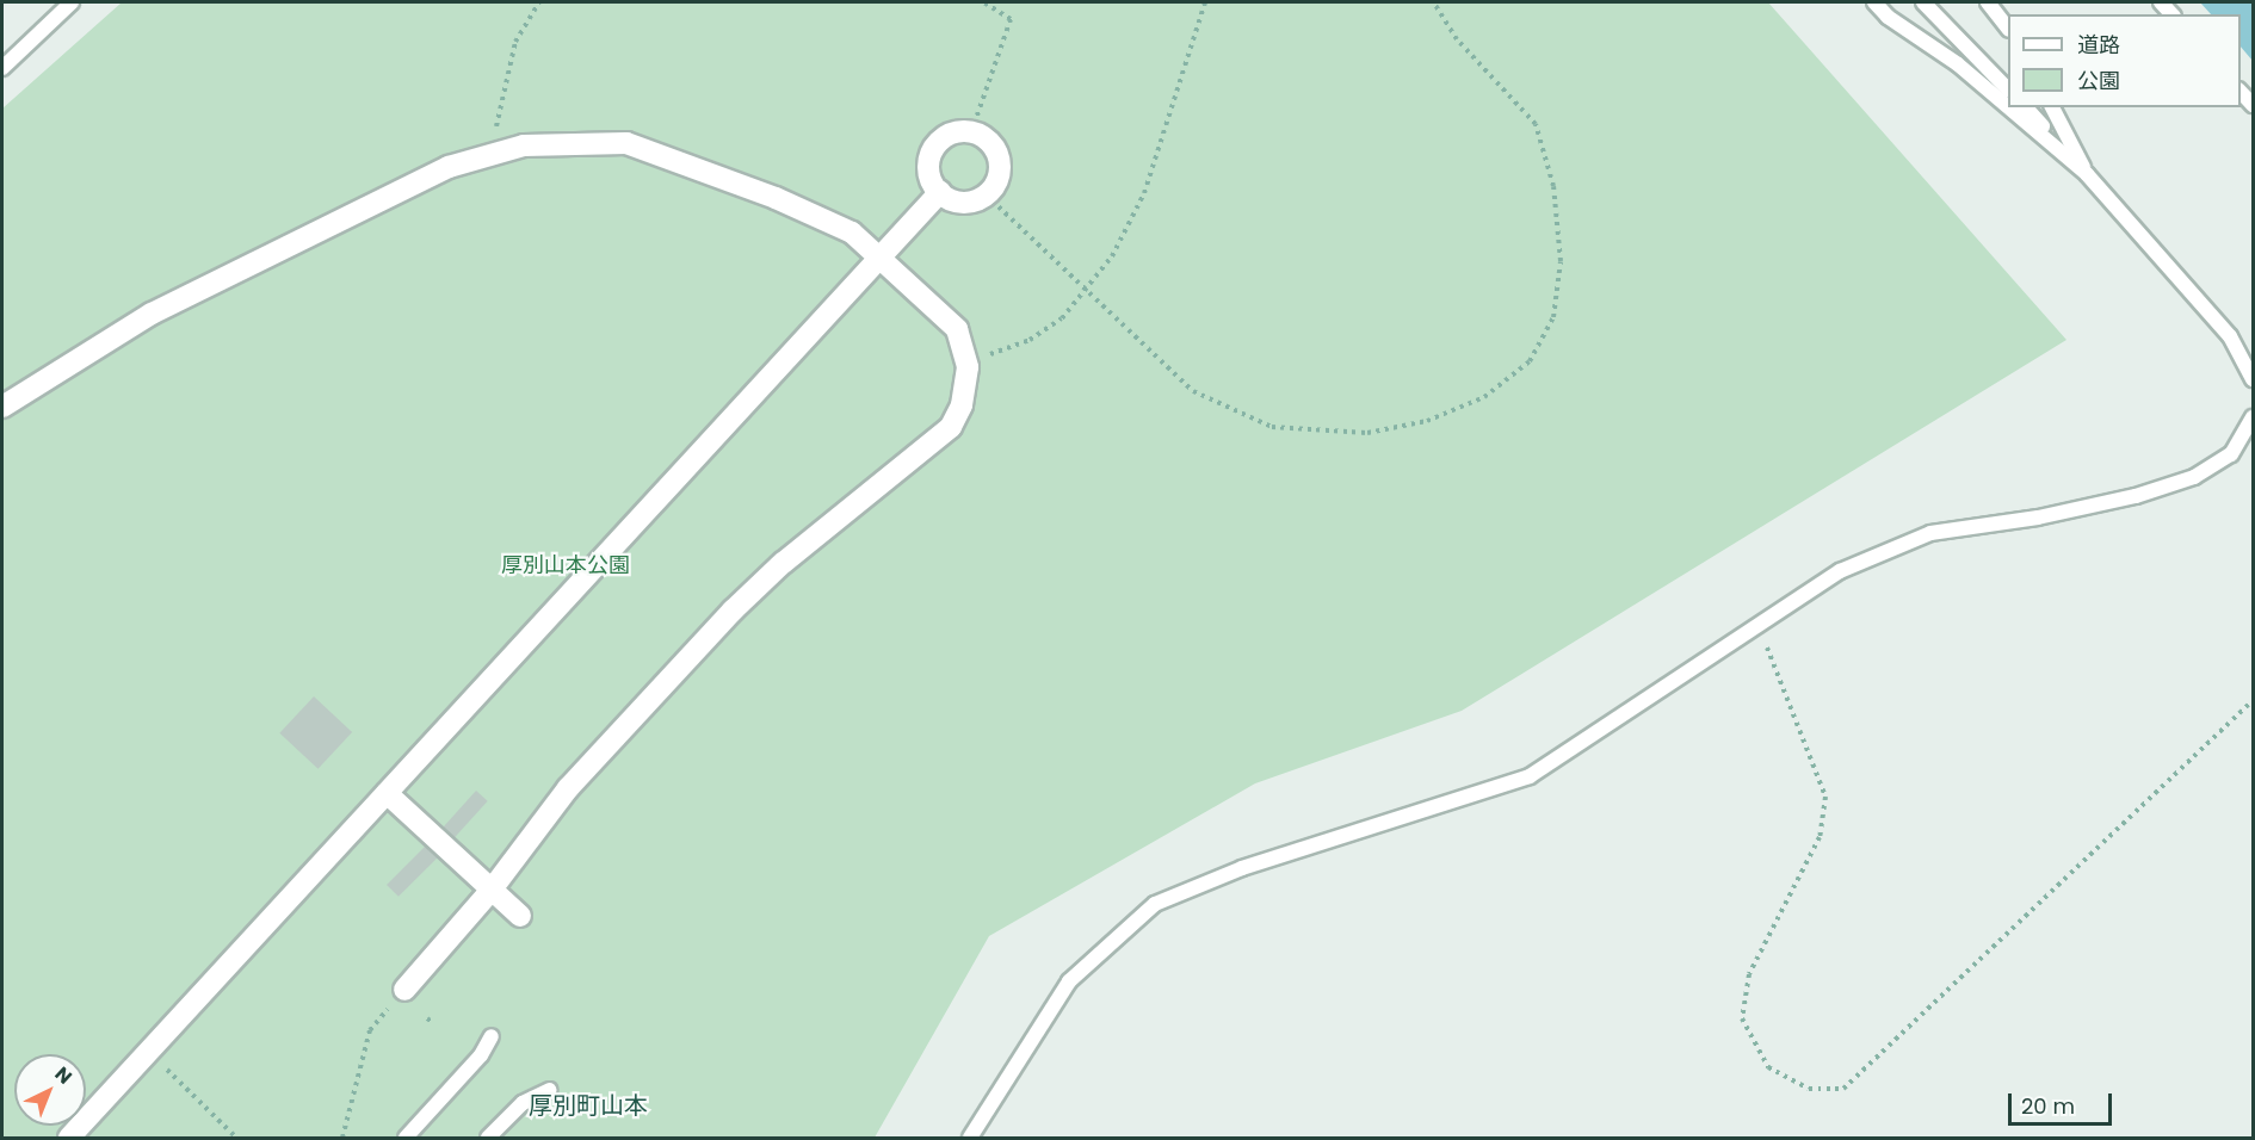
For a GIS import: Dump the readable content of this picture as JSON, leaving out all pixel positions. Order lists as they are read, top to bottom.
{
  "districts": ["厚別町山本"],
  "parks": ["厚別山本公園"],
  "legend": ["道路", "公園"],
  "scale_bar": "20 m",
  "north": "top right"
}
